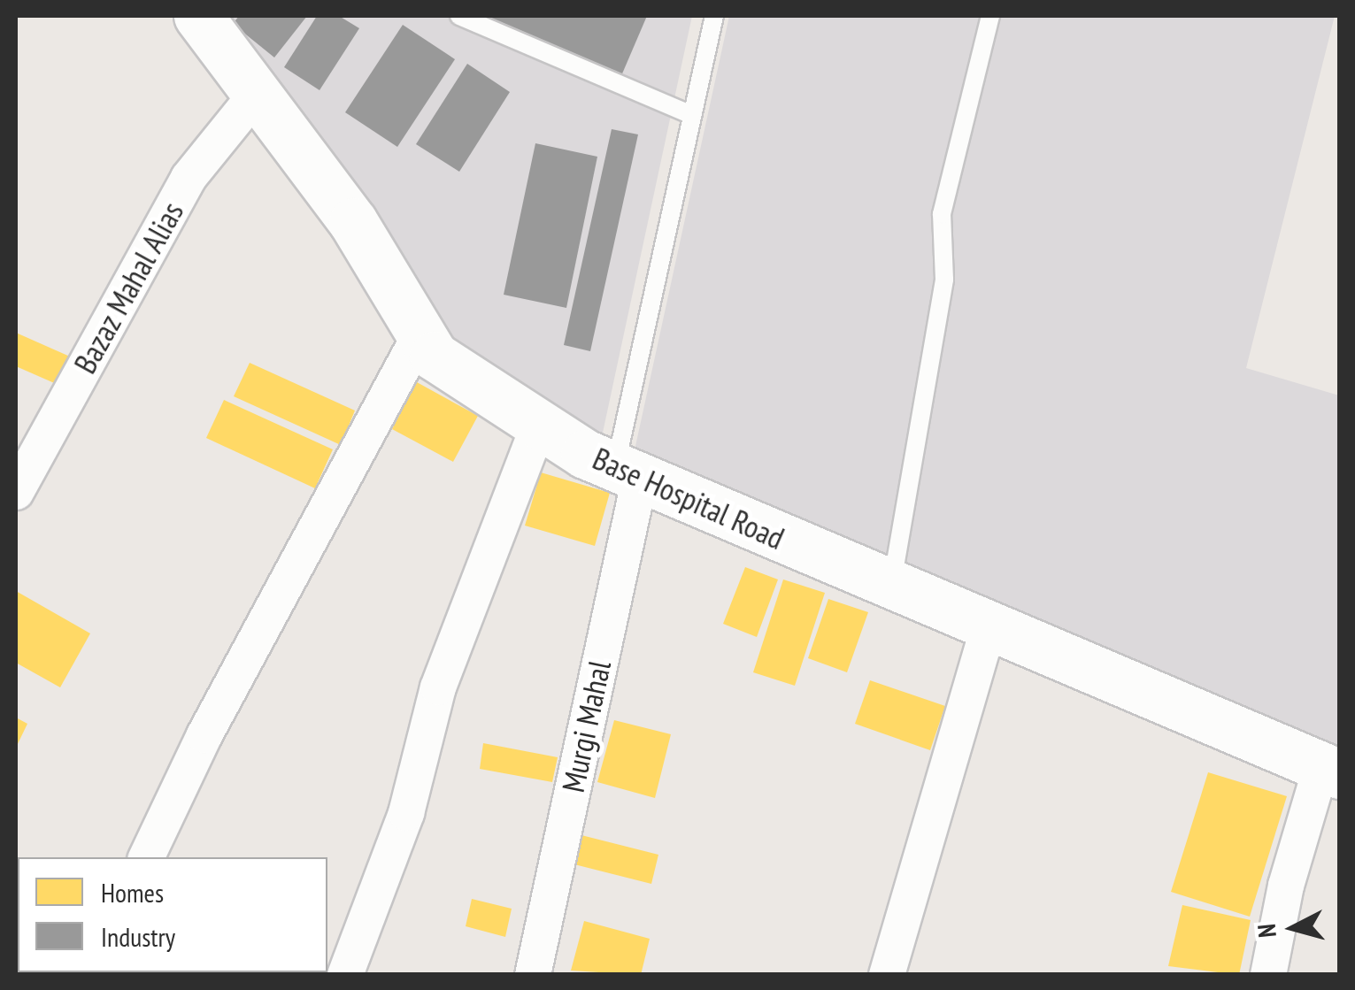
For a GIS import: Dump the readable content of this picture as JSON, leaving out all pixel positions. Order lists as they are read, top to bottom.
{
  "streets": {
    "street": ["Bazaz Mahal Alias", "Base Hospital Road", "Murgi Mahal"]
  },
  "crossings": [
    ["Bazaz Mahal Alias", "Base Hospital Road"],
    ["Base Hospital Road", "Murgi Mahal"]
  ],
  "legend": ["Homes", "Industry"],
  "north": "left"
}
